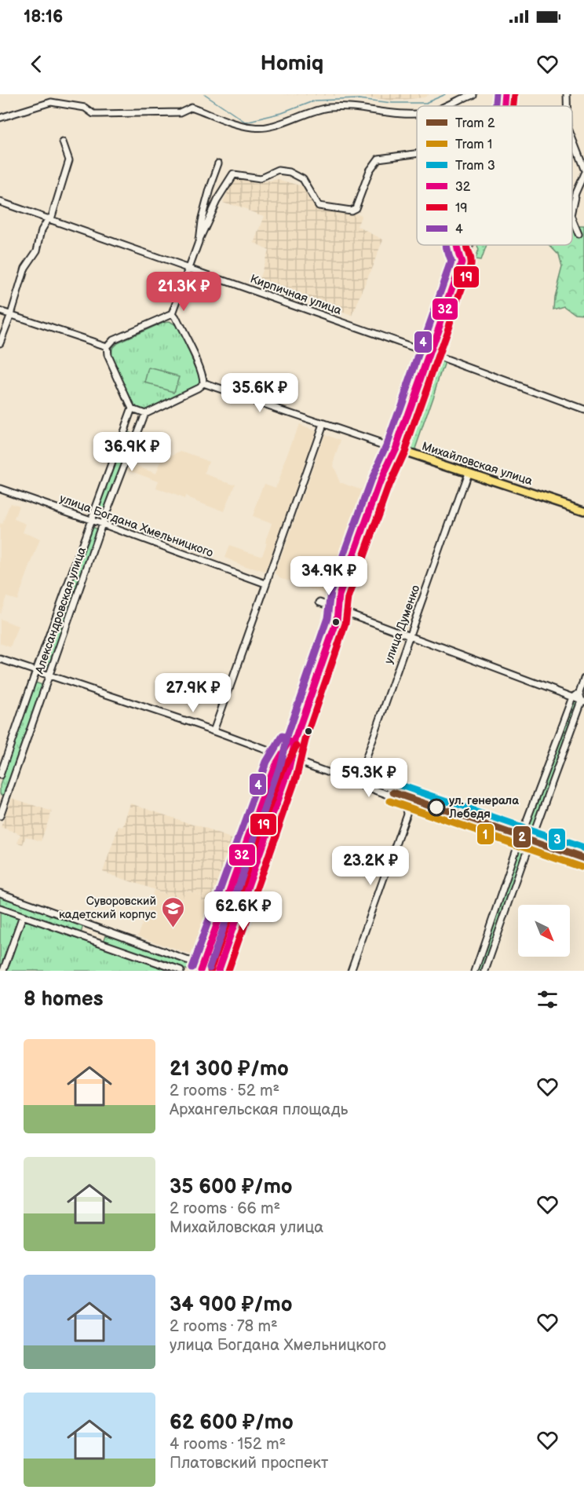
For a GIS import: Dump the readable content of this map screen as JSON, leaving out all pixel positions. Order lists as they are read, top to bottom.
{
  "streets": {
    "main road": ["Михайловская улица"],
    "street": [
      "Кирпичная улица",
      "улица Богдана Хмельницкого",
      "Александровская улица",
      "улица Думенко"
    ]
  },
  "crossings": [
    ["Михайловская улица", "улица Думенко"],
    ["улица Богдана Хмельницкого", "Александровская улица"]
  ],
  "places": {
    "other": ["ул. генерала Лебедя"],
    "school or university": ["Суворовский кадетский корпус"]
  },
  "lines": [
    "transit line 32",
    "transit line 4",
    "transit line 19",
    "tram line 3",
    "tram line 2",
    "tram line 1"
  ],
  "legend": [
    "Tram 2",
    "Tram 1",
    "Tram 3",
    "32",
    "19",
    "4"
  ],
  "north": "bottom right",
  "page": {
    "status": "18:16",
    "header": "Homiq",
    "price": [
      "21.3K ₽",
      "35.6K ₽",
      "36.9K ₽",
      "34.9K ₽",
      "27.9K ₽",
      "59.3K ₽",
      "23.2K ₽",
      "62.6K ₽"
    ],
    "heading": "8 homes",
    "list": [
      {
        "name": "21 300 ₽/mo",
        "note": "2 rooms · 52 m² · Архангельская площадь"
      },
      {
        "name": "35 600 ₽/mo",
        "note": "2 rooms · 66 m² · Михайловская улица"
      },
      {
        "name": "34 900 ₽/mo",
        "note": "2 rooms · 78 m² · улица Богдана Хмельницкого"
      },
      {
        "name": "62 600 ₽/mo",
        "note": "4 rooms · 152 m² · Платовский проспект"
      }
    ]
  }
}
